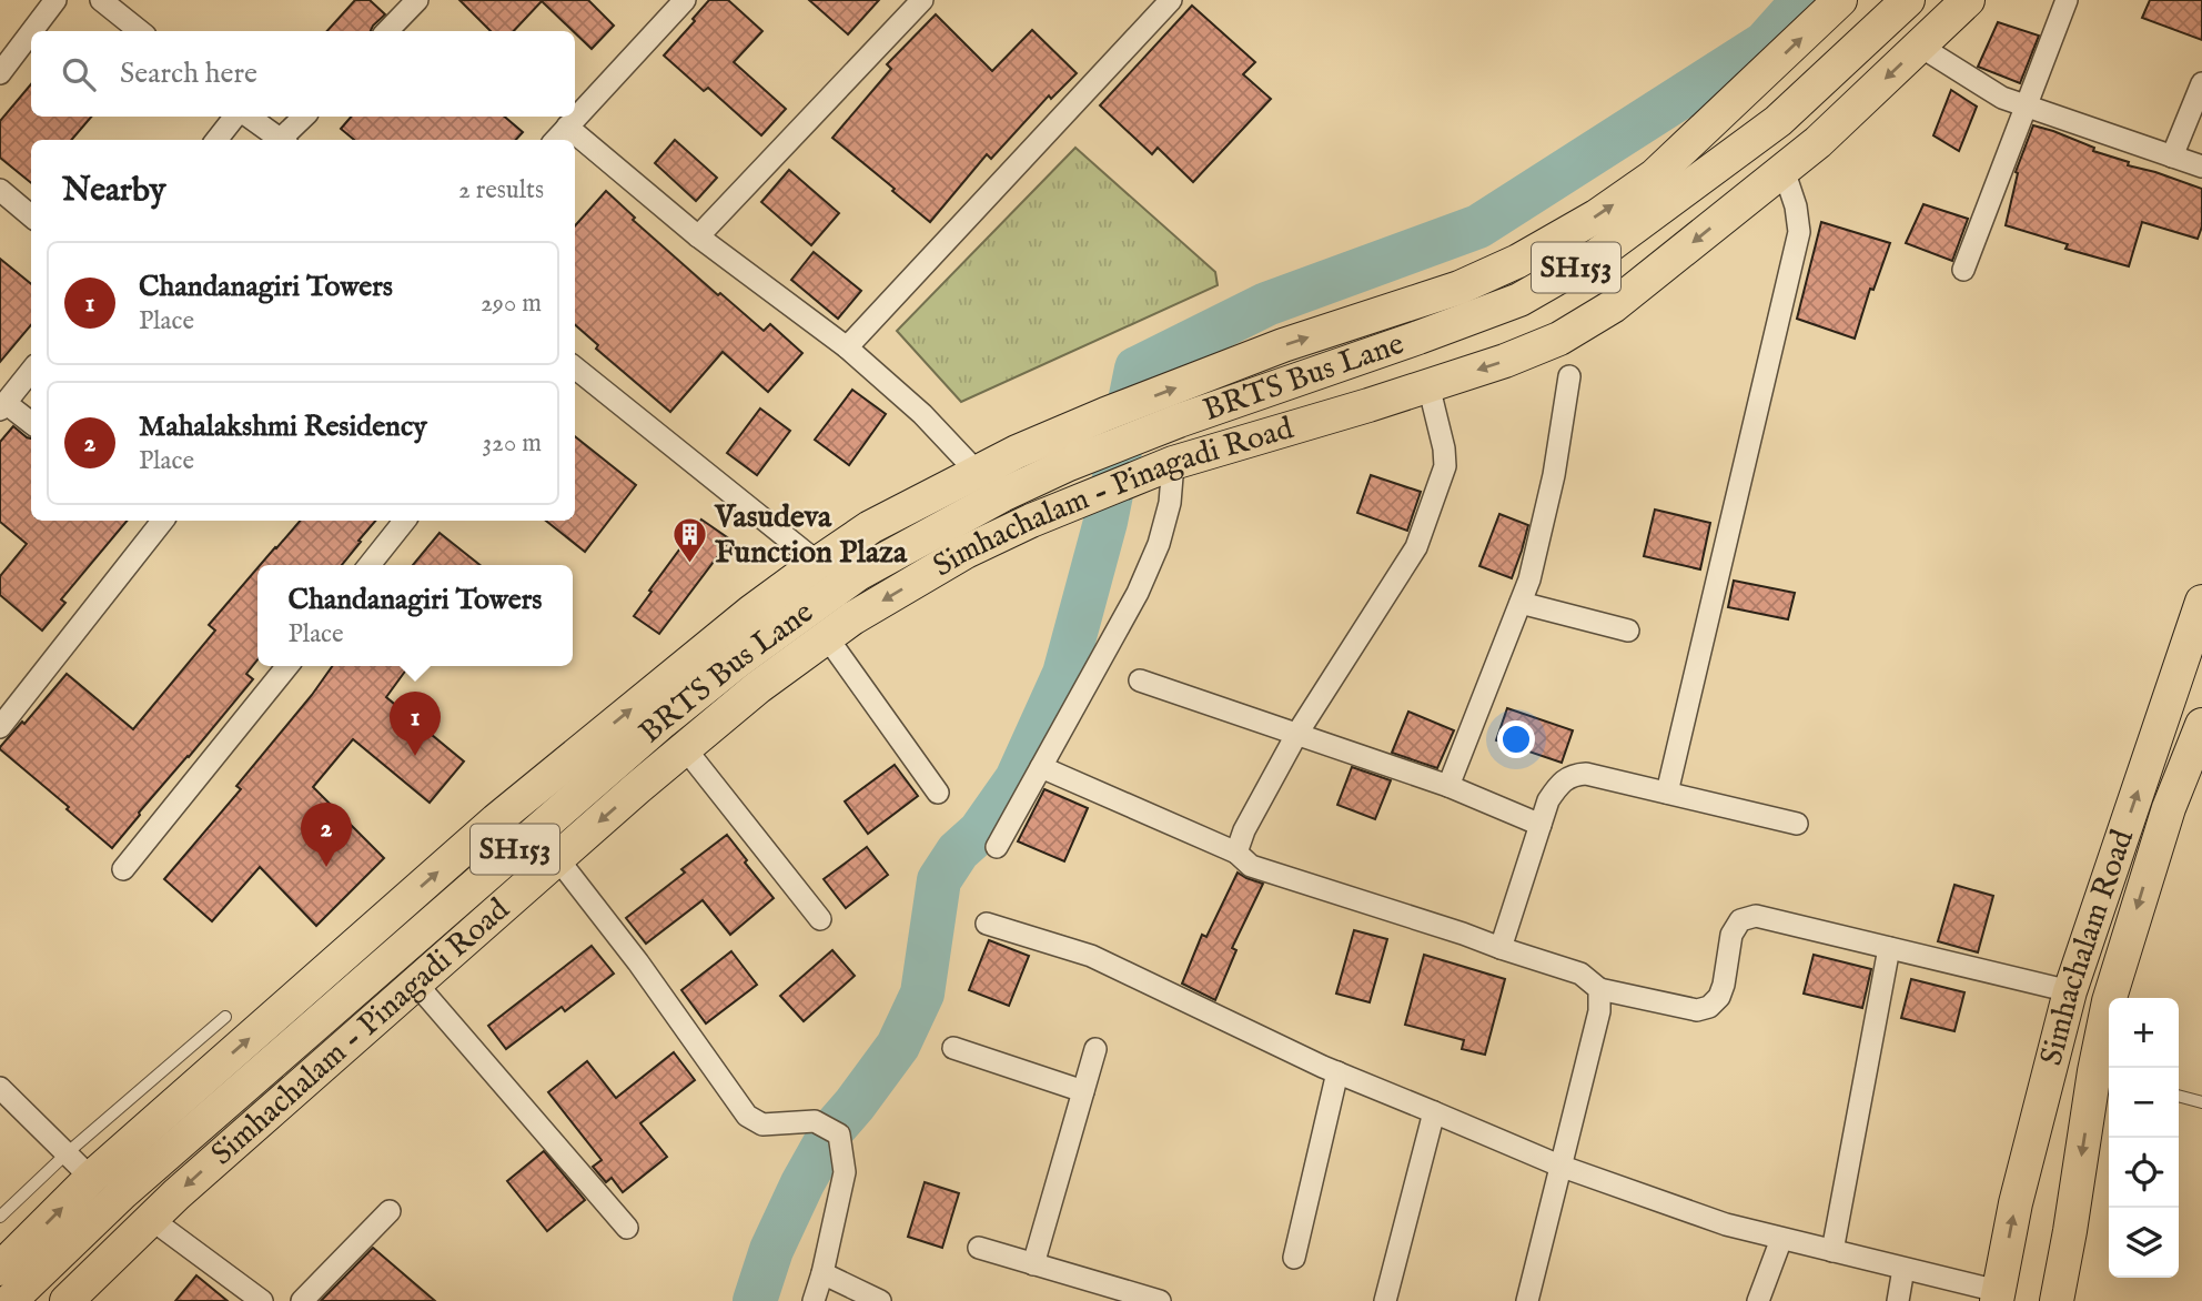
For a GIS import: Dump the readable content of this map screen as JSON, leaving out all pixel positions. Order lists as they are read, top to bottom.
{
  "streets": {
    "main road": [
      "SH153",
      "BRTS Bus Lane",
      "Simhachalam - Pinagadi Road",
      "Simhachalam Road"
    ]
  },
  "places": {
    "building": ["Vasudeva Function Plaza"]
  },
  "page": {
    "search": "Search here",
    "heading": ["Nearby", "2 results"],
    "list": [
      {
        "mark": "1",
        "name": "Chandanagiri Towers",
        "note": "Place",
        "value": "290 m"
      },
      {
        "mark": "2",
        "name": "Mahalakshmi Residency",
        "note": "Place",
        "value": "320 m"
      }
    ],
    "popup": ["Chandanagiri Towers", "Place"],
    "pins": ["1", "2"],
    "map_buttons": ["+", "−"]
  }
}
